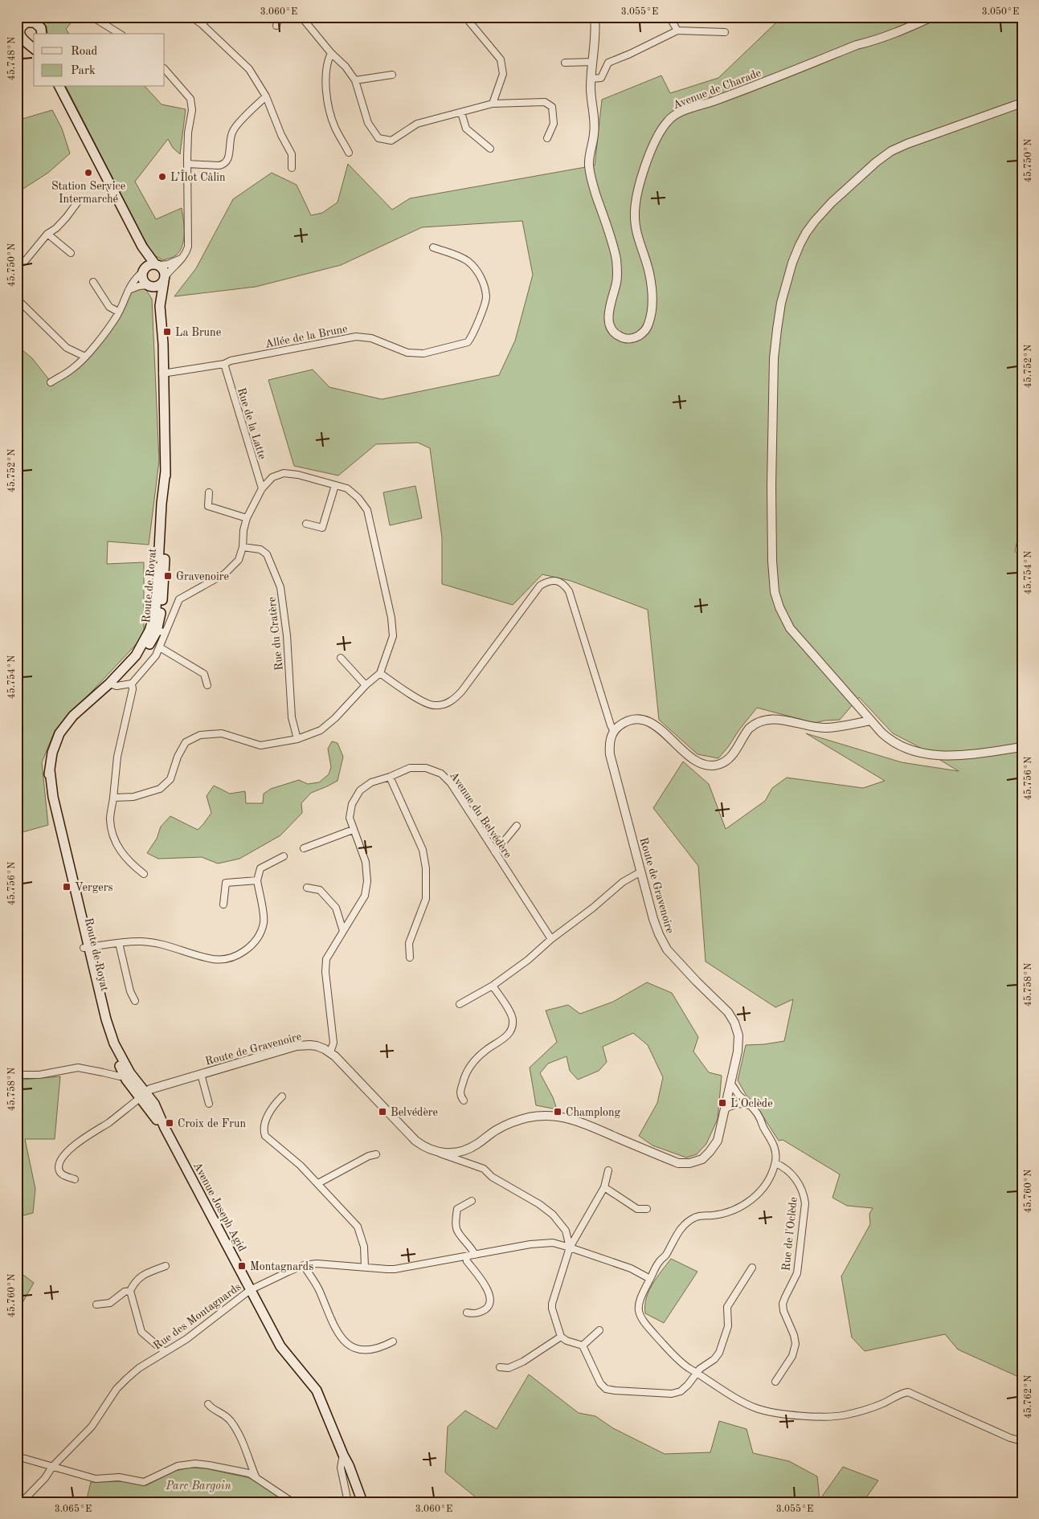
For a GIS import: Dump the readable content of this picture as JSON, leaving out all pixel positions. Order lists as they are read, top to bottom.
{
  "streets": {
    "main road": ["Route de Royat", "Avenue Joseph Agid"],
    "street": [
      "Avenue de Charade",
      "Allée de la Brune",
      "Rue de la Latte",
      "Rue du Cratère",
      "Avenue du Belvédère",
      "Route de Gravenoire",
      "Rue de l'Oclède",
      "Rue des Montagnards"
    ]
  },
  "crossings": [
    ["Allée de la Brune", "Rue de la Latte"],
    ["Allée de la Brune", "Route de Royat"],
    ["Route de Royat", "Route de Gravenoire"],
    ["Route de Royat", "Avenue Joseph Agid"],
    ["Avenue du Belvédère", "Route de Gravenoire"],
    ["Route de Gravenoire", "Avenue Joseph Agid"],
    ["Avenue Joseph Agid", "Rue des Montagnards"]
  ],
  "parks": ["Parc Bargoin"],
  "places": {
    "other": ["Station Service Intermarché", "L’Îlot Câlin"],
    "transit": [
      "La Brune",
      "Gravenoire",
      "Vergers",
      "L'Oclède",
      "Belvédère",
      "Champlong",
      "Croix de Frun",
      "Montagnards"
    ]
  },
  "legend": ["Road", "Park"],
  "coordinates": [
    "3.060°E",
    "3.055°E",
    "3.050°E",
    "45.748°N",
    "45.750°N",
    "45.752°N",
    "45.754°N",
    "45.756°N",
    "45.758°N",
    "45.760°N",
    "45.762°N",
    "3.065°E"
  ]
}
